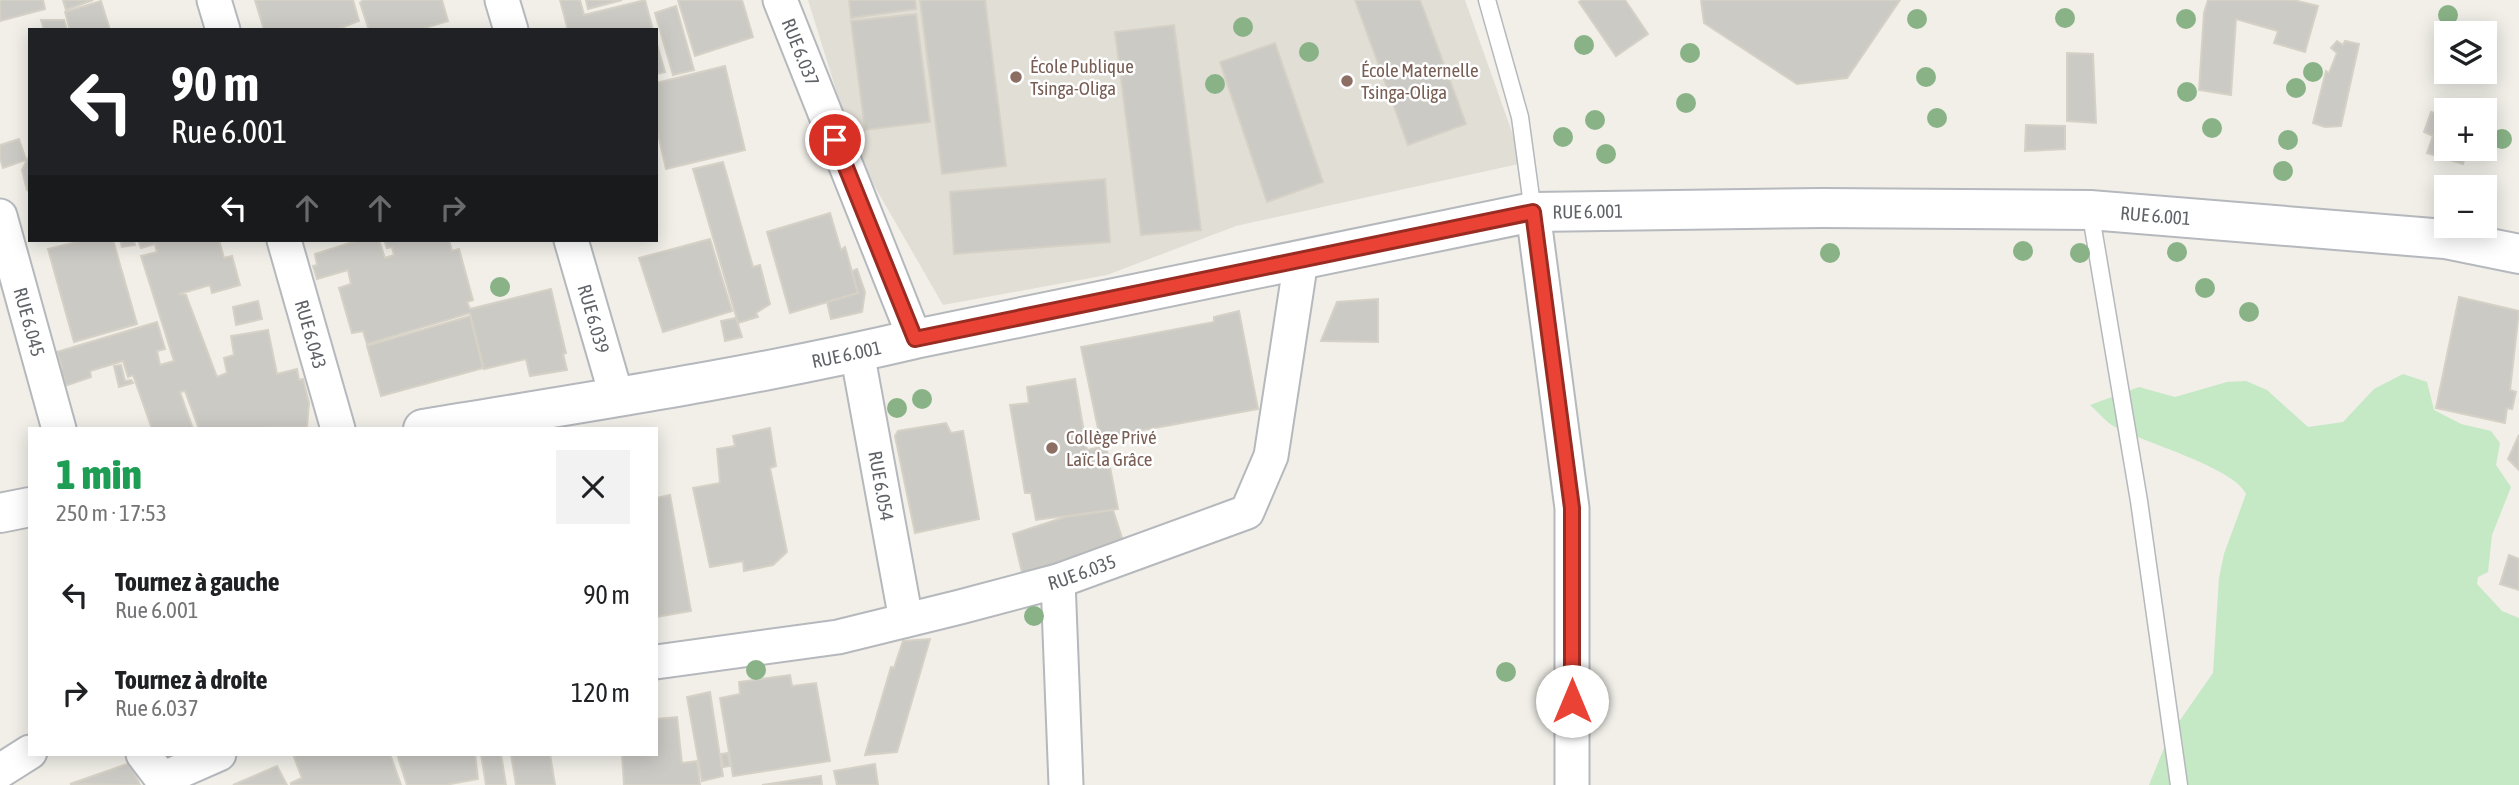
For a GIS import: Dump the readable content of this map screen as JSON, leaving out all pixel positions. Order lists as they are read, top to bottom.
{
  "streets": {
    "street": [
      "RUE 6.037",
      "RUE 6.001",
      "RUE 6.039",
      "RUE 6.045",
      "RUE 6.043",
      "RUE 6.054",
      "RUE 6.035"
    ]
  },
  "crossings": [
    ["RUE 6.037", "RUE 6.001"],
    ["RUE 6.001", "RUE 6.039"],
    ["RUE 6.001", "RUE 6.054"],
    ["RUE 6.001", "RUE 6.035"],
    ["RUE 6.054", "RUE 6.035"]
  ],
  "places": ["École Publique Tsinga-Oliga", "École Maternelle Tsinga-Oliga", "Collège Privé Laïc la Grâce"],
  "page": {
    "map_buttons": ["+", "−"],
    "turn": ["90 m", "Rue 6.001"],
    "heading": ["1 min", "250 m · 17:53"],
    "list": [
      {
        "name": "Tournez à gauche",
        "note": "Rue 6.001",
        "value": "90 m"
      },
      {
        "name": "Tournez à droite",
        "note": "Rue 6.037",
        "value": "120 m"
      }
    ]
  }
}
